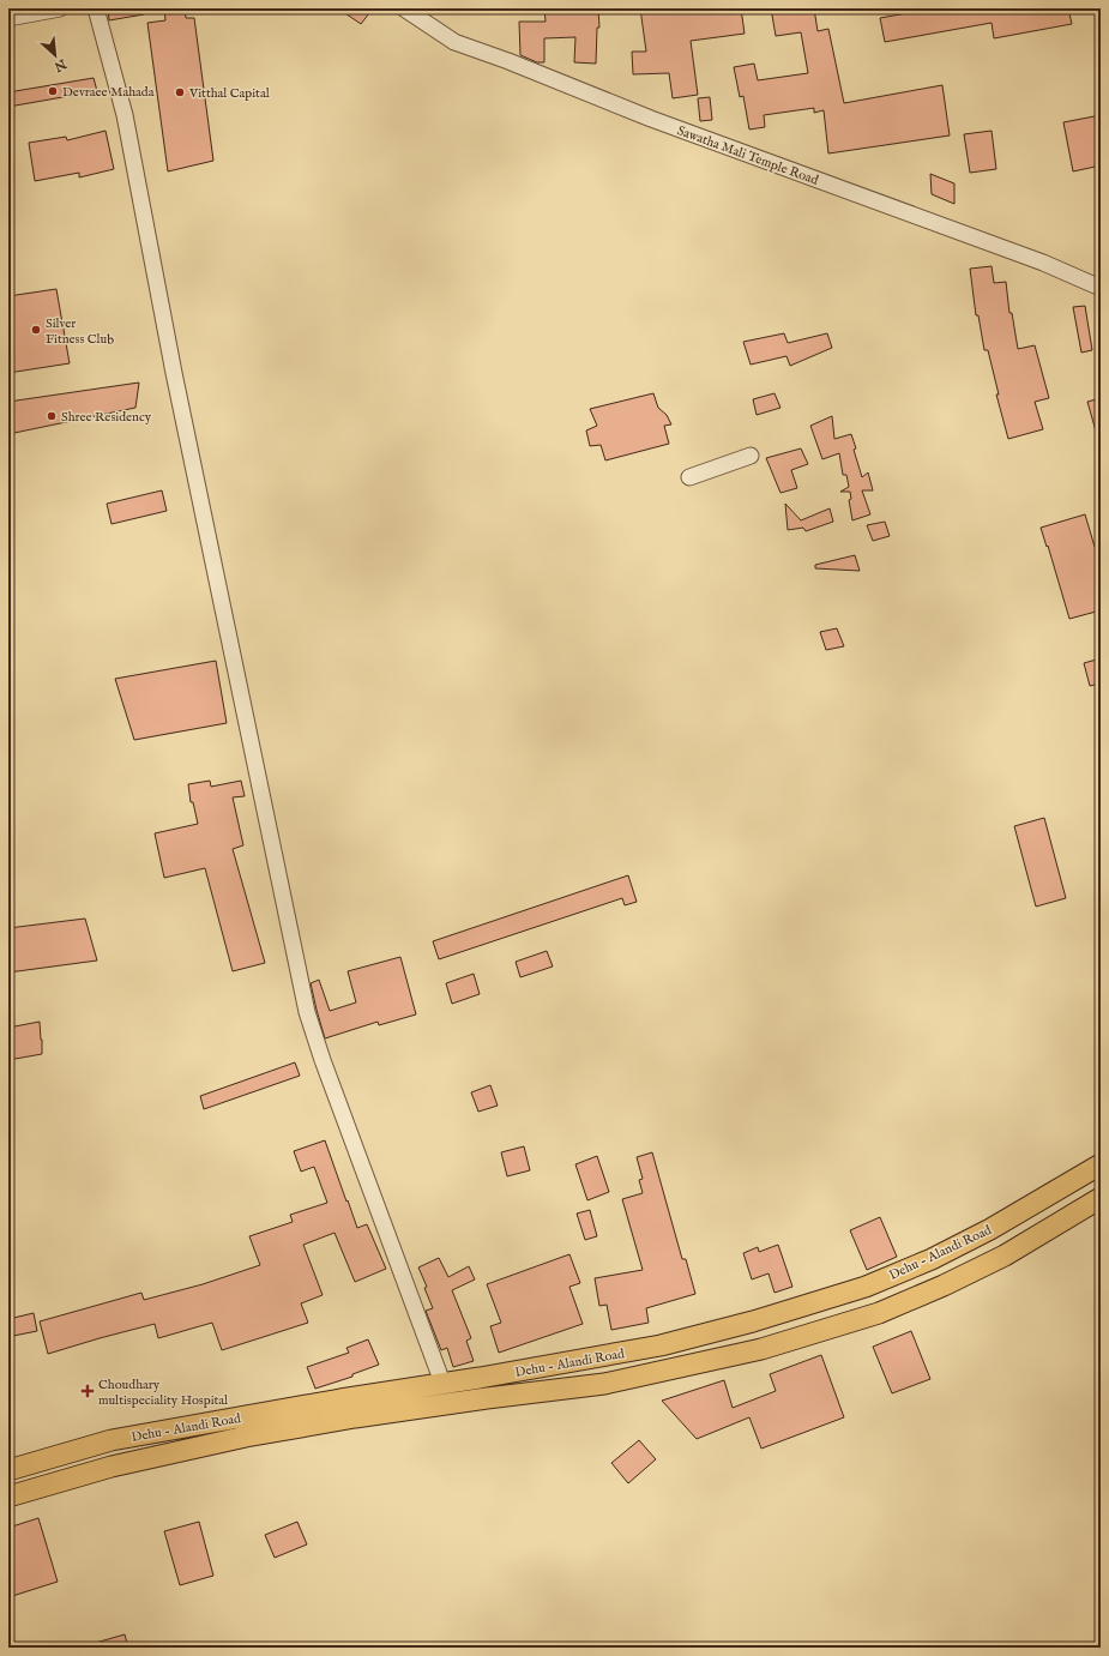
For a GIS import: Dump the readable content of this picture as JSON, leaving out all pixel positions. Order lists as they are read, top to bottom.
{
  "streets": {
    "main road": ["Dehu - Alandi Road"],
    "street": ["Sawatha Mali Temple Road"]
  },
  "places": {
    "other": [
      "Devraee Mahada",
      "Vitthal Capital",
      "Silver Fitness Club",
      "Shree Residency"
    ],
    "health": ["Choudhary multispeciality Hospital"]
  },
  "north": "bottom right"
}
